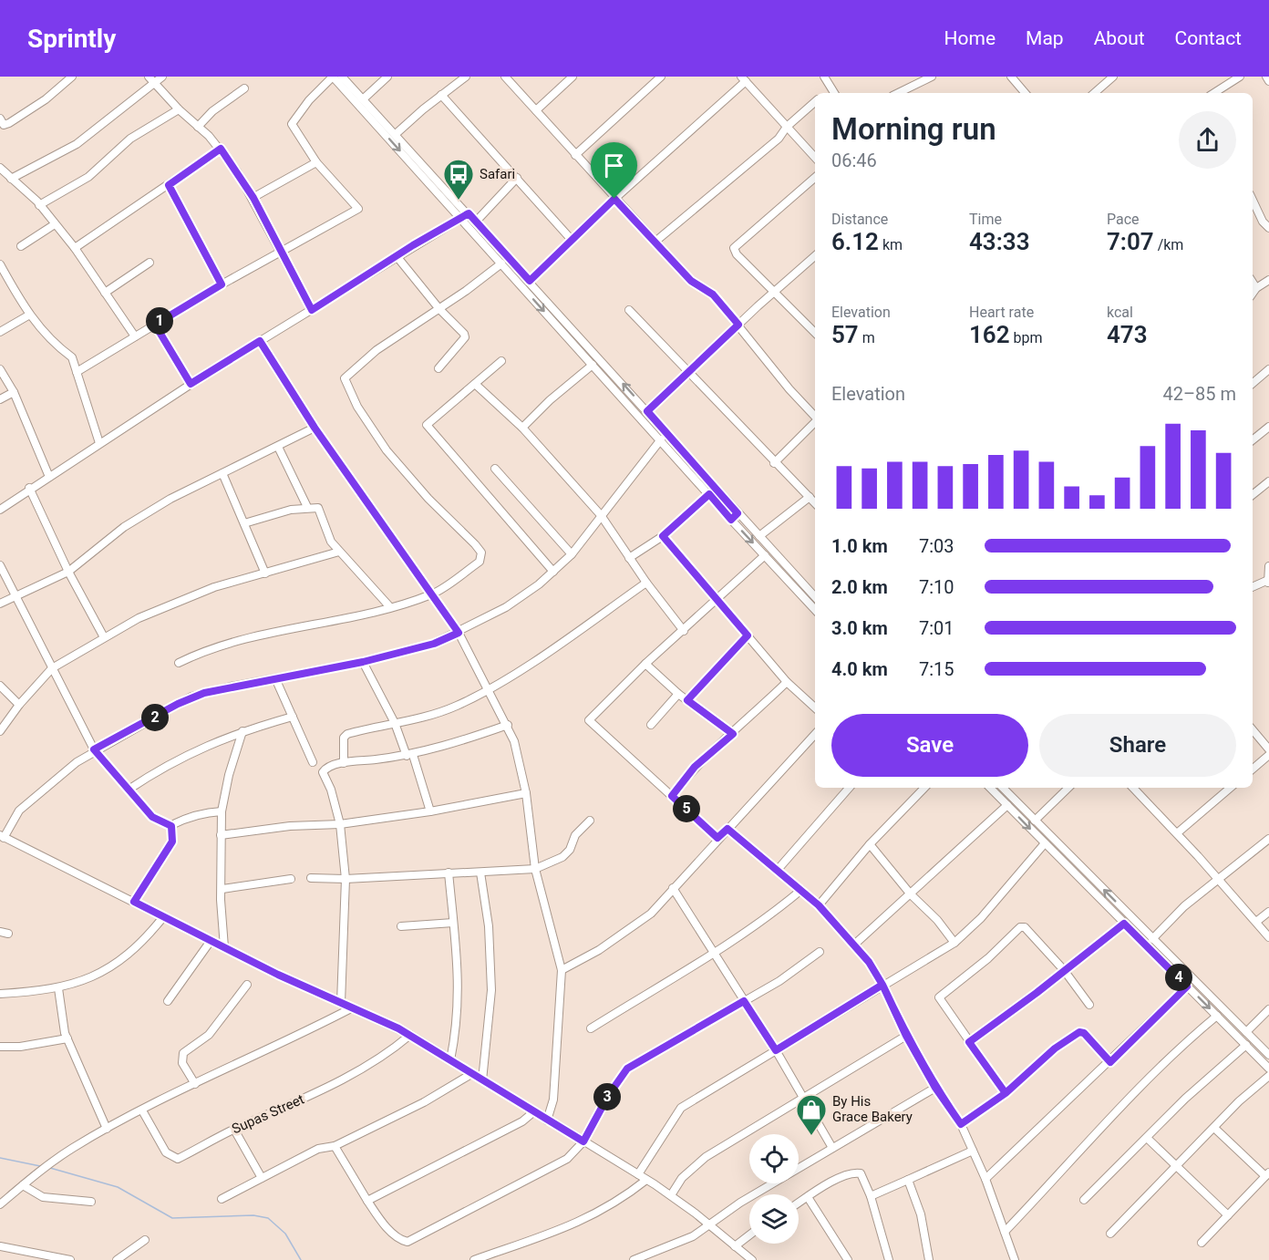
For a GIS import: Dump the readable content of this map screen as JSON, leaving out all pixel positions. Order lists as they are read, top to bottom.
{
  "streets": {
    "street": ["Supas Street"]
  },
  "places": {
    "bus stop": ["Safari"],
    "shop": ["By His Grace Bakery"]
  },
  "page": {
    "header": "Sprintly",
    "nav": [
      "Home",
      "Map",
      "About",
      "Contact"
    ],
    "heading": ["Morning run", "06:46"],
    "stats": [
      ["Distance", "6.12 km"],
      ["Time", "43:33"],
      ["Pace", "7:07 /km"],
      ["Elevation", "57 m"],
      ["Heart rate", "162 bpm"],
      ["kcal", "473"]
    ],
    "pins": [
      "1",
      "2",
      "5",
      "4",
      "3"
    ],
    "chart": ["Elevation", "42–85 m"],
    "list": [
      {
        "name": "1.0 km",
        "note": "7:03"
      },
      {
        "name": "2.0 km",
        "note": "7:10"
      },
      {
        "name": "3.0 km",
        "note": "7:01"
      },
      {
        "name": "4.0 km",
        "note": "7:15"
      }
    ],
    "buttons": ["Save", "Share"]
  }
}
